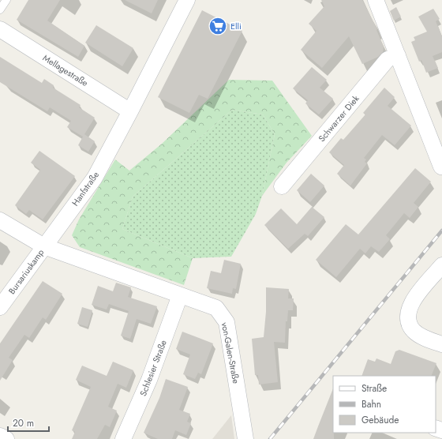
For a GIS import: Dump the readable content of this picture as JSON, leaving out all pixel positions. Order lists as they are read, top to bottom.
{
  "streets": {
    "street": [
      "Mellagestraße",
      "Schwarzer Diek",
      "Hanfstraße",
      "Bursariuskamp",
      "von-Galen-Straße",
      "Schlesier Straße"
    ]
  },
  "crossings": [
    ["Mellagestraße", "Hanfstraße"],
    ["Hanfstraße", "Bursariuskamp"],
    ["von-Galen-Straße", "Schlesier Straße"]
  ],
  "places": {
    "supermarket": ["Elli"]
  },
  "legend": ["Straße", "Bahn", "Gebäude"],
  "scale_bar": "20 m"
}
